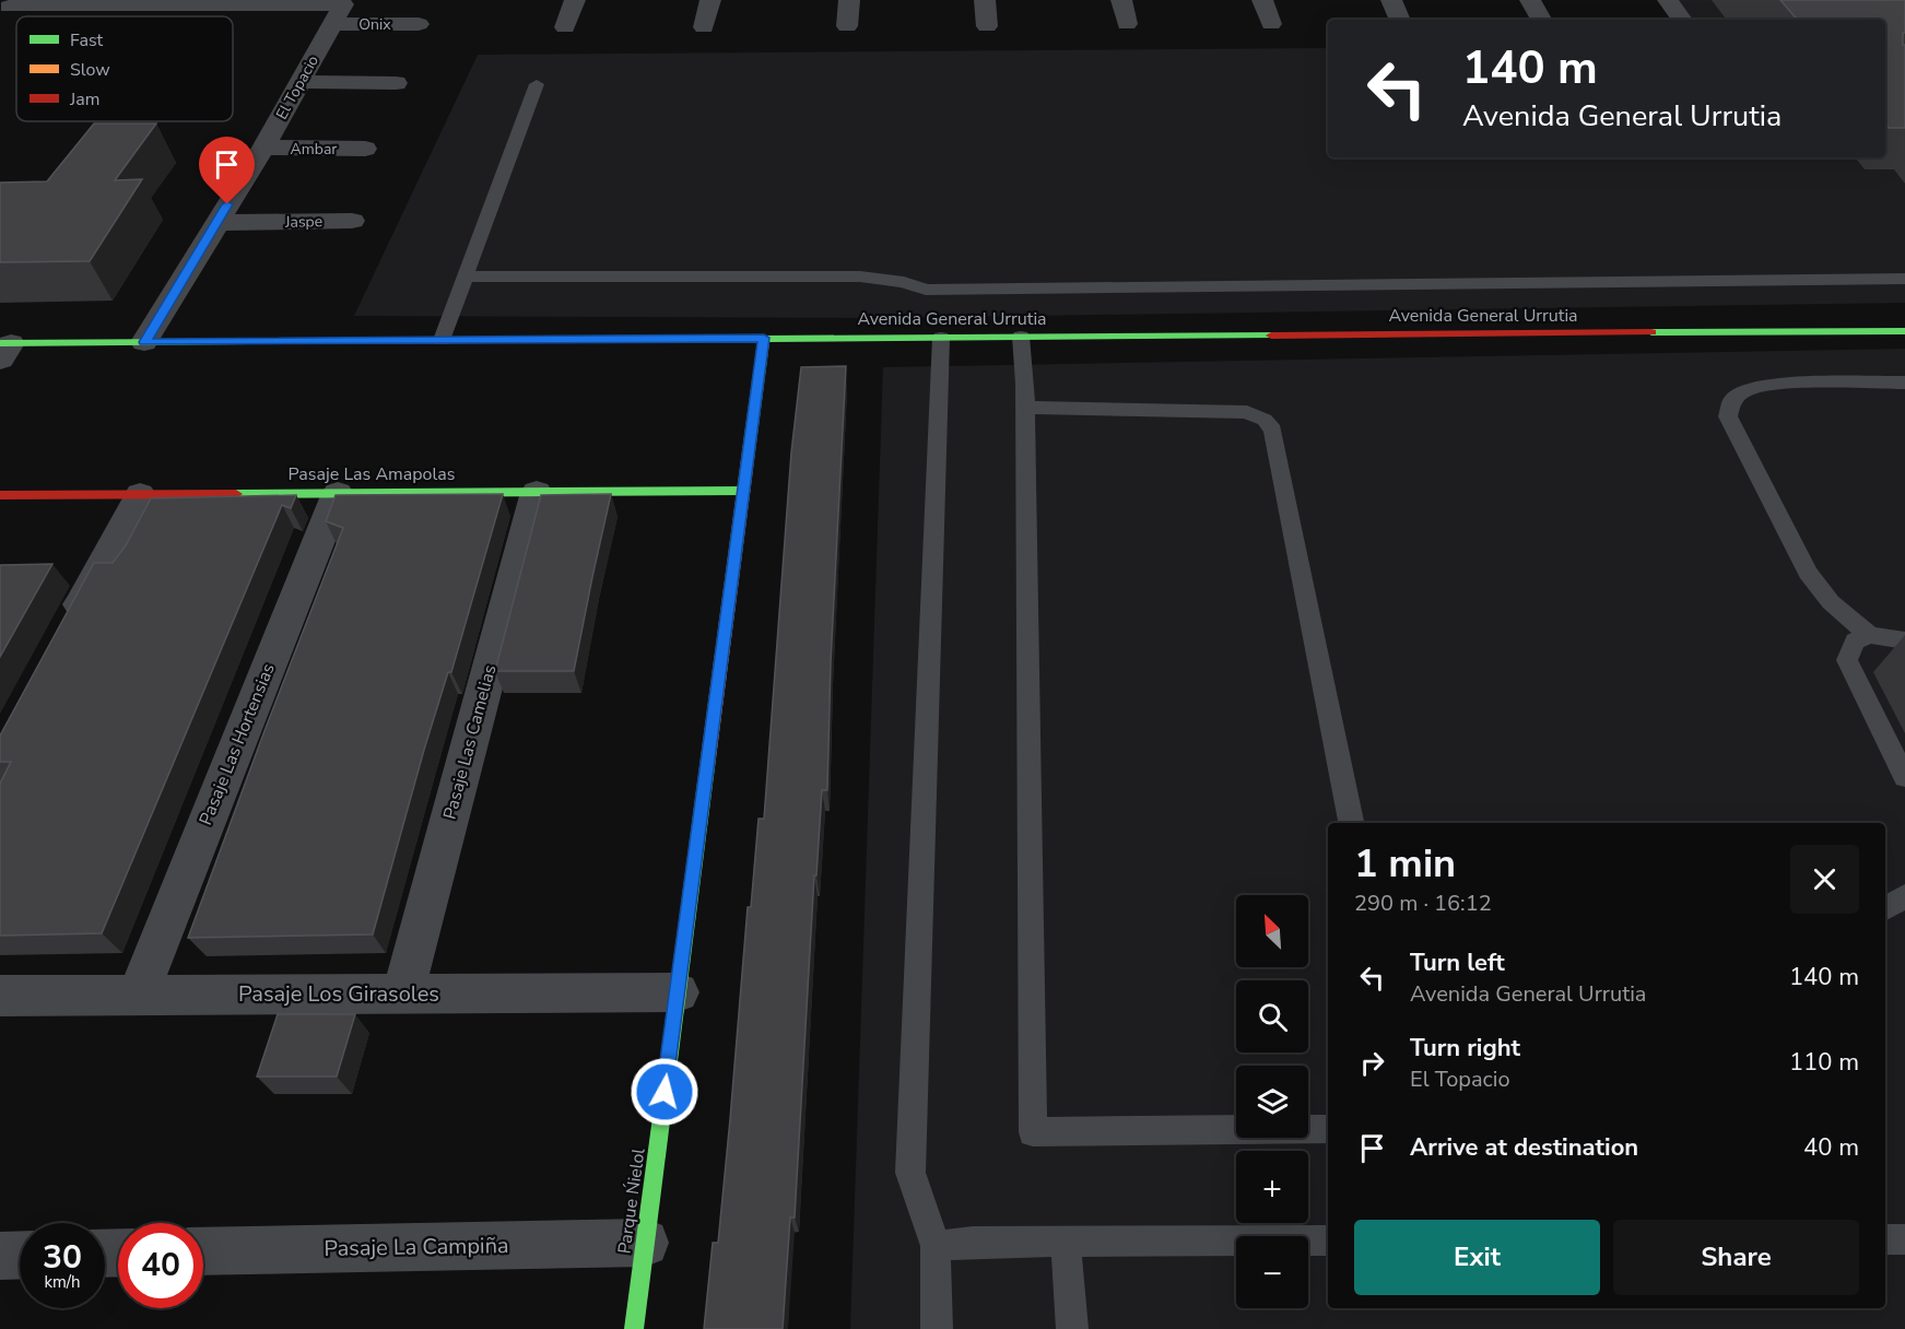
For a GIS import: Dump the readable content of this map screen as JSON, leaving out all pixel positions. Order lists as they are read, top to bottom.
{
  "streets": {
    "main road": ["Avenida General Urrutia", "Pasaje Las Amapolas", "Parque Ńielol"],
    "street": [
      "Onix",
      "El Topacio",
      "Ambar",
      "Jaspe",
      "Pasaje Las Camelias",
      "Pasaje Las Hortensias",
      "Pasaje Los Girasoles",
      "Pasaje La Campiña"
    ]
  },
  "crossings": [
    ["Onix", "El Topacio"],
    ["El Topacio", "Ambar"],
    ["El Topacio", "Jaspe"],
    ["El Topacio", "Avenida General Urrutia"],
    ["Avenida General Urrutia", "Parque Ńielol"],
    ["Pasaje Las Amapolas", "Pasaje Las Camelias"],
    ["Pasaje Las Amapolas", "Pasaje Las Hortensias"],
    ["Pasaje Las Amapolas", "Parque Ńielol"],
    ["Pasaje Las Camelias", "Pasaje Los Girasoles"],
    ["Pasaje Las Hortensias", "Pasaje Los Girasoles"],
    ["Pasaje Los Girasoles", "Parque Ńielol"],
    ["Parque Ńielol", "Pasaje La Campiña"]
  ],
  "legend": ["Fast", "Slow", "Jam"],
  "north": "top left",
  "page": {
    "turn": ["140 m", "Avenida General Urrutia"],
    "heading": ["1 min", "290 m · 16:12"],
    "map_buttons": ["+", "−"],
    "list": [
      {
        "name": "Turn left",
        "note": "Avenida General Urrutia",
        "value": "140 m"
      },
      {
        "name": "Turn right",
        "note": "El Topacio",
        "value": "110 m"
      },
      {
        "name": "Arrive at destination",
        "value": "40 m"
      }
    ],
    "buttons": ["Exit", "Share"],
    "speed": "30 km/h",
    "limit": "40"
  }
}
